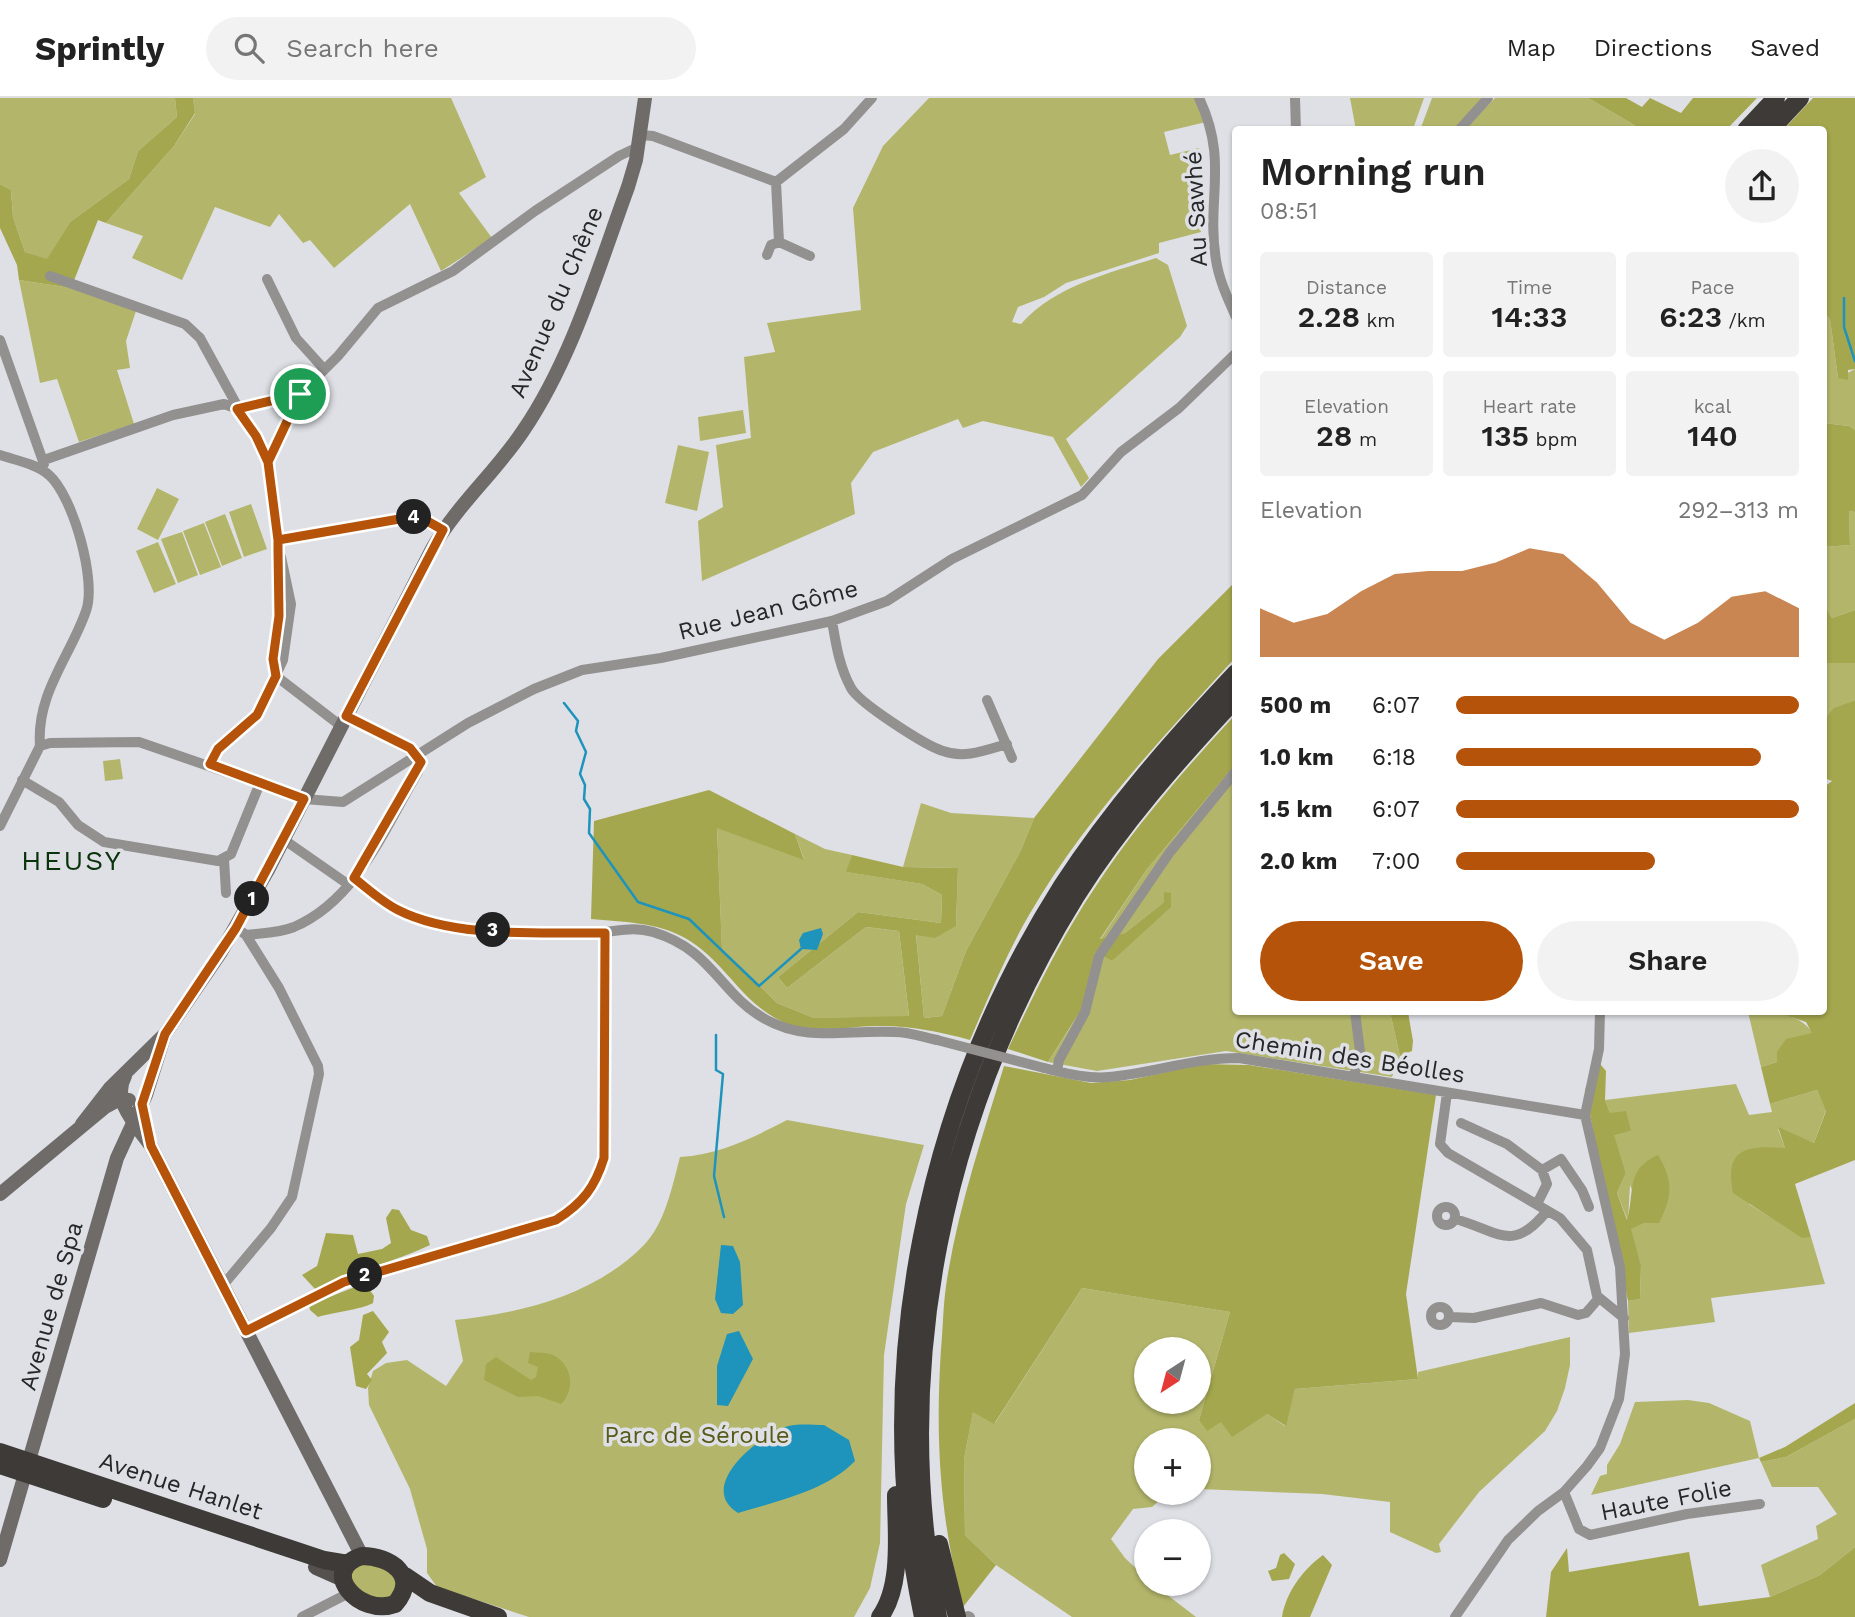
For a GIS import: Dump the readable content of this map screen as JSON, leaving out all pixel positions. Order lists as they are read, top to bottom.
{
  "streets": {
    "highway": ["Avenue Hanlet"],
    "main road": ["Avenue du Chêne", "Avenue de Spa"],
    "street": [
      "Au Sawhé",
      "Rue Jean Gôme",
      "Chemin des Béolles",
      "Haute Folie"
    ]
  },
  "crossings": [
    ["Avenue du Chêne", "Rue Jean Gôme"],
    ["Avenue du Chêne", "Chemin des Béolles"],
    ["Avenue du Chêne", "Avenue de Spa"],
    ["Avenue de Spa", "Avenue Hanlet"]
  ],
  "districts": ["HEUSY"],
  "parks": ["Parc de Séroule"],
  "north": "bottom left",
  "page": {
    "header": "Sprintly",
    "search": "Search here",
    "nav": ["Map", "Directions", "Saved"],
    "heading": ["Morning run", "08:51"],
    "stats": [
      ["Distance", "2.28 km"],
      ["Time", "14:33"],
      ["Pace", "6:23 /km"],
      ["Elevation", "28 m"],
      ["Heart rate", "135 bpm"],
      ["kcal", "140"]
    ],
    "chart": ["Elevation", "292–313 m"],
    "pins": [
      "4",
      "1",
      "3",
      "2"
    ],
    "list": [
      {
        "name": "500 m",
        "note": "6:07"
      },
      {
        "name": "1.0 km",
        "note": "6:18"
      },
      {
        "name": "1.5 km",
        "note": "6:07"
      },
      {
        "name": "2.0 km",
        "note": "7:00"
      }
    ],
    "buttons": ["Save", "Share"],
    "map_buttons": ["+", "−"]
  }
}
